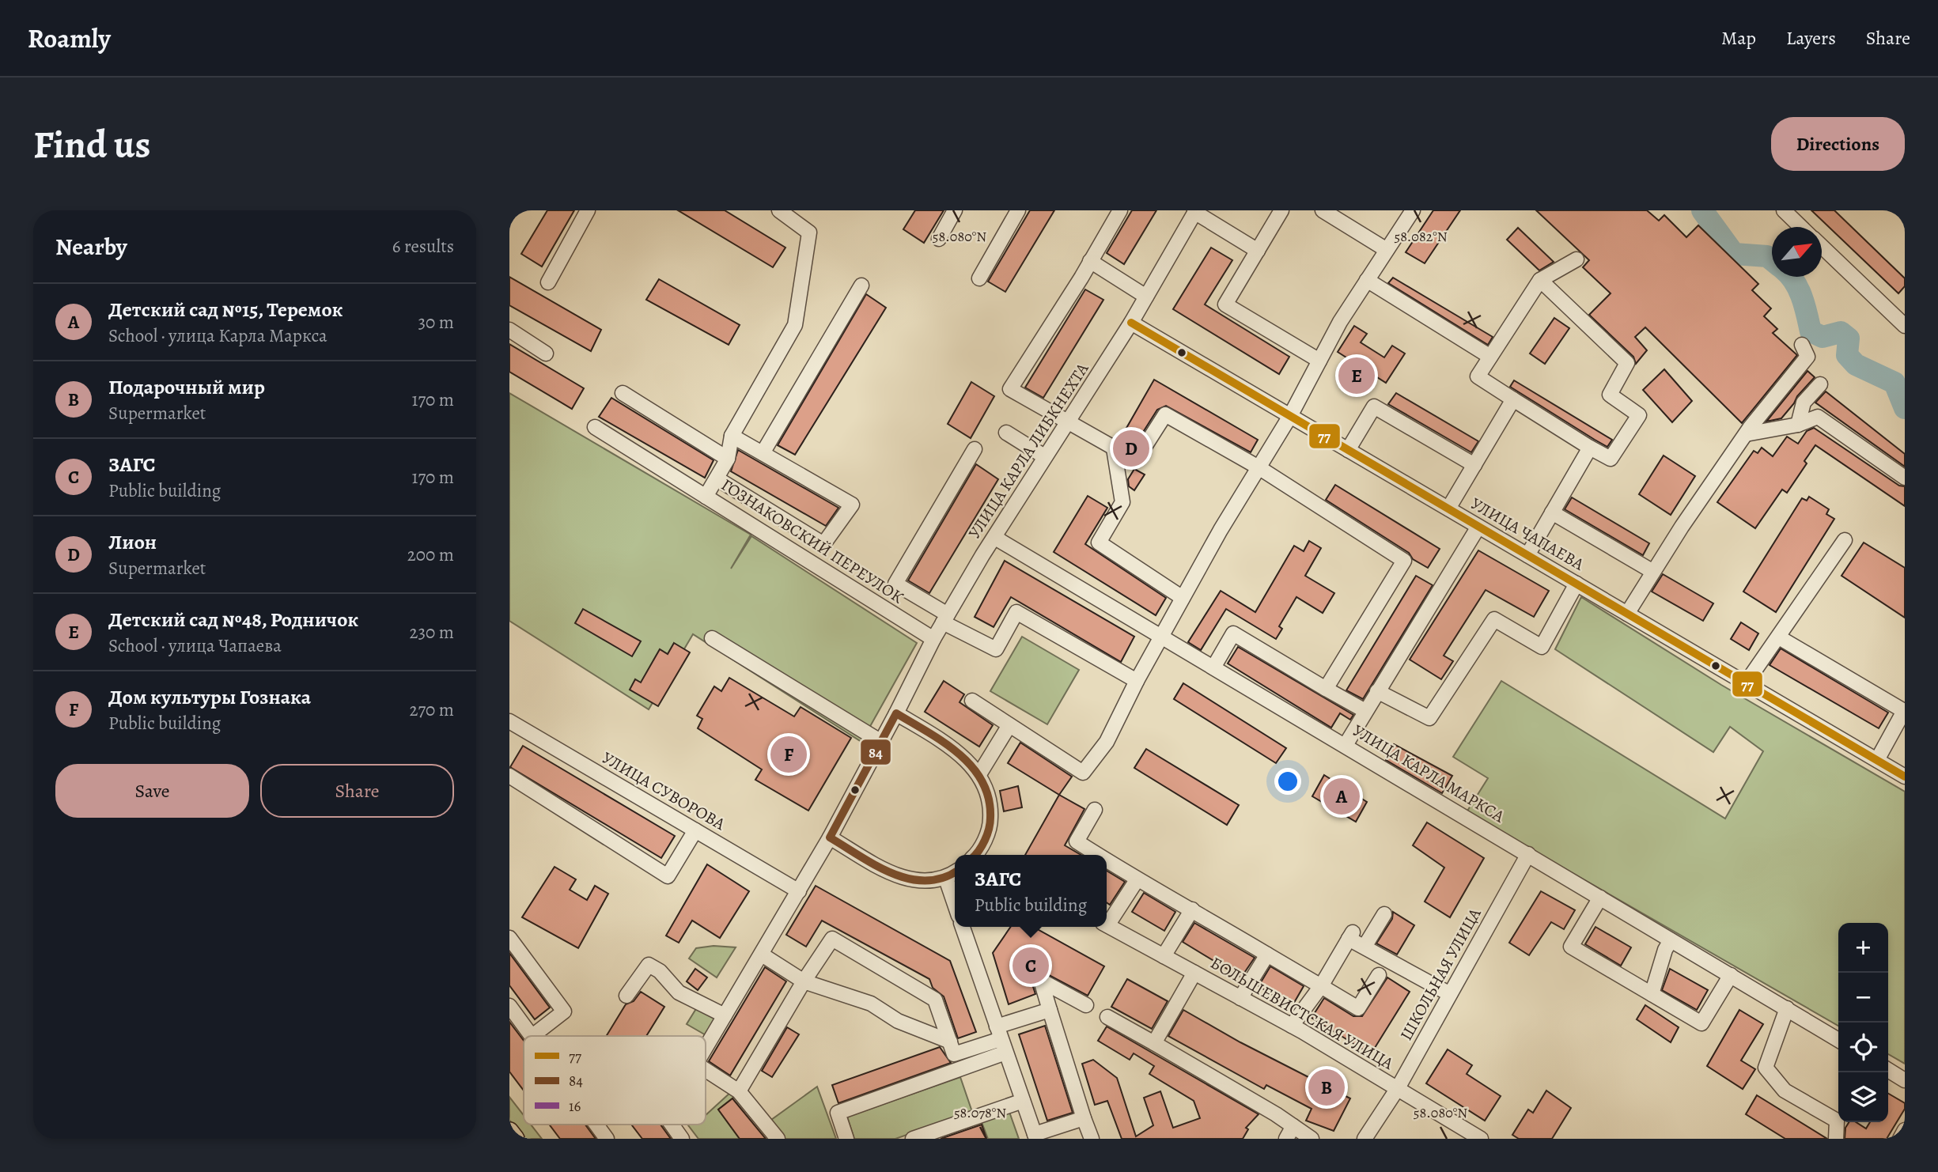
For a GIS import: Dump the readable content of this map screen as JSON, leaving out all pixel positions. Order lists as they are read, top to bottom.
{
  "streets": {
    "street": [
      "УЛИЦА КАРЛА ЛИБКНЕХТА",
      "УЛИЦА ЧАПАЕВА",
      "ГОЗНАКОВСКИЙ ПЕРЕУЛОК",
      "УЛИЦА КАРЛА МАРКСА",
      "УЛИЦА СУВОРОВА",
      "ШКОЛЬНАЯ УЛИЦА",
      "БОЛЬШЕВИСТСКАЯ УЛИЦА"
    ]
  },
  "crossings": [
    ["УЛИЦА КАРЛА ЛИБКНЕХТА", "УЛИЦА ЧАПАЕВА"],
    ["УЛИЦА КАРЛА ЛИБКНЕХТА", "ГОЗНАКОВСКИЙ ПЕРЕУЛОК"],
    ["УЛИЦА КАРЛА ЛИБКНЕХТА", "УЛИЦА КАРЛА МАРКСА"],
    ["УЛИЦА КАРЛА МАРКСА", "ШКОЛЬНАЯ УЛИЦА"],
    ["ШКОЛЬНАЯ УЛИЦА", "БОЛЬШЕВИСТСКАЯ УЛИЦА"]
  ],
  "lines": ["transit line 77", "transit line 84"],
  "legend": ["77", "84", "16"],
  "north": "top right",
  "page": {
    "header": "Roamly",
    "nav": ["Map", "Layers", "Share"],
    "buttons": [
      "Directions",
      ["Save", "Share"]
    ],
    "title": "Find us",
    "heading": ["Nearby", "6 results"],
    "list": [
      {
        "mark": "A",
        "name": "Детский сад №15, Теремок",
        "note": "School · улица Карла Маркса",
        "value": "30 m"
      },
      {
        "mark": "B",
        "name": "Подарочный мир",
        "note": "Supermarket",
        "value": "170 m"
      },
      {
        "mark": "C",
        "name": "ЗАГС",
        "note": "Public building",
        "value": "170 m"
      },
      {
        "mark": "D",
        "name": "Лион",
        "note": "Supermarket",
        "value": "200 m"
      },
      {
        "mark": "E",
        "name": "Детский сад №48, Родничок",
        "note": "School · улица Чапаева",
        "value": "230 m"
      },
      {
        "mark": "F",
        "name": "Дом культуры Гознака",
        "note": "Public building",
        "value": "270 m"
      }
    ],
    "pins": [
      "E",
      "D",
      "F",
      "A",
      "C",
      "B"
    ],
    "popup": ["ЗАГС", "Public building"],
    "map_buttons": ["+", "−"]
  },
  "coordinates": ["58.080°N", "58.082°N", "58.078°N"]
}
